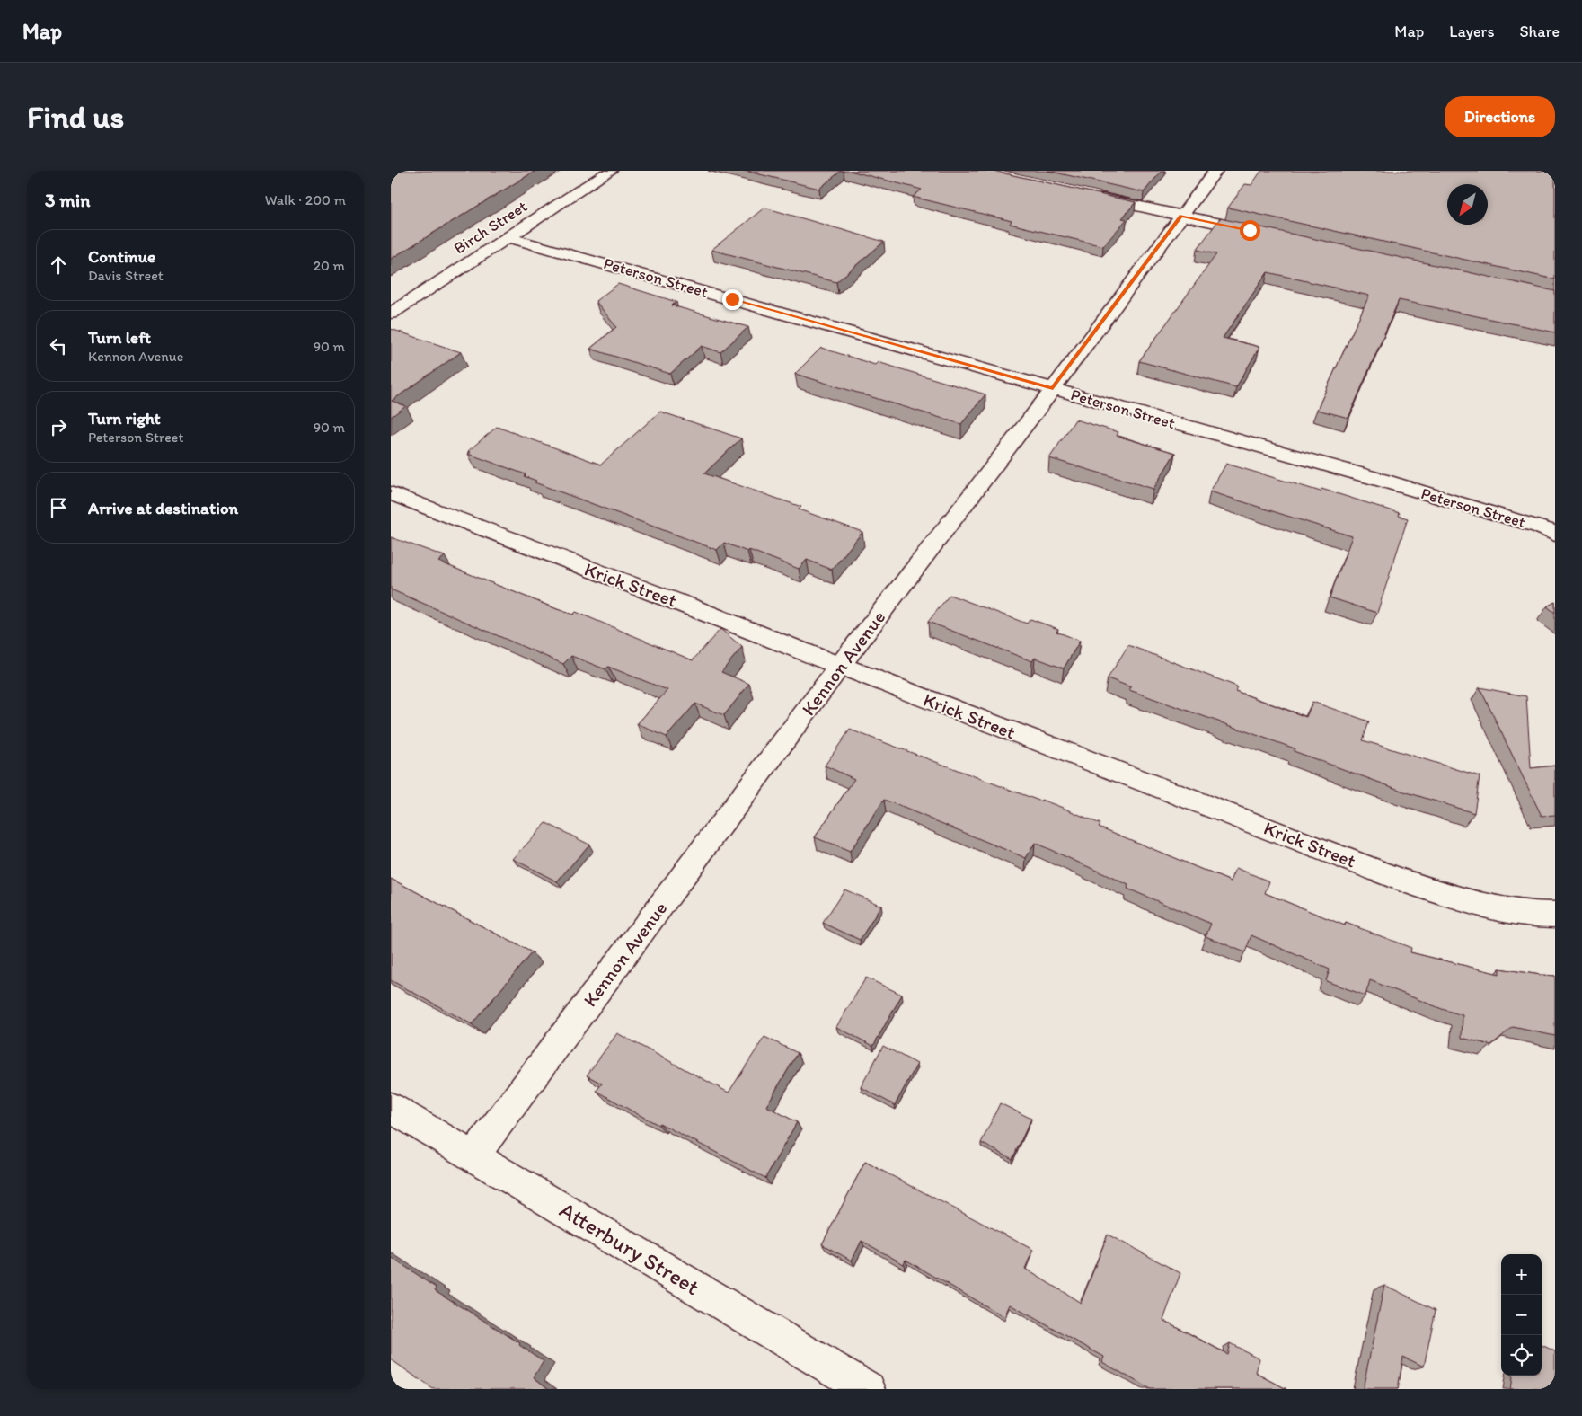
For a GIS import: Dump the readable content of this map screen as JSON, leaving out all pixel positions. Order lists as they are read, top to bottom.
{
  "streets": {
    "street": [
      "Birch Street",
      "Peterson Street",
      "Krick Street",
      "Kennon Avenue",
      "Atterbury Street"
    ]
  },
  "crossings": [
    ["Birch Street", "Peterson Street"],
    ["Peterson Street", "Kennon Avenue"],
    ["Krick Street", "Kennon Avenue"],
    ["Kennon Avenue", "Atterbury Street"]
  ],
  "north": "bottom left",
  "page": {
    "header": "Map",
    "nav": ["Map", "Layers", "Share"],
    "buttons": "Directions",
    "title": "Find us",
    "heading": ["3 min", "Walk · 200 m"],
    "list": [
      ["Continue", "Davis Street", "20 m"],
      ["Turn left", "Kennon Avenue", "90 m"],
      ["Turn right", "Peterson Street", "90 m"],
      "Arrive at destination"
    ],
    "map_buttons": ["+", "−"]
  }
}
